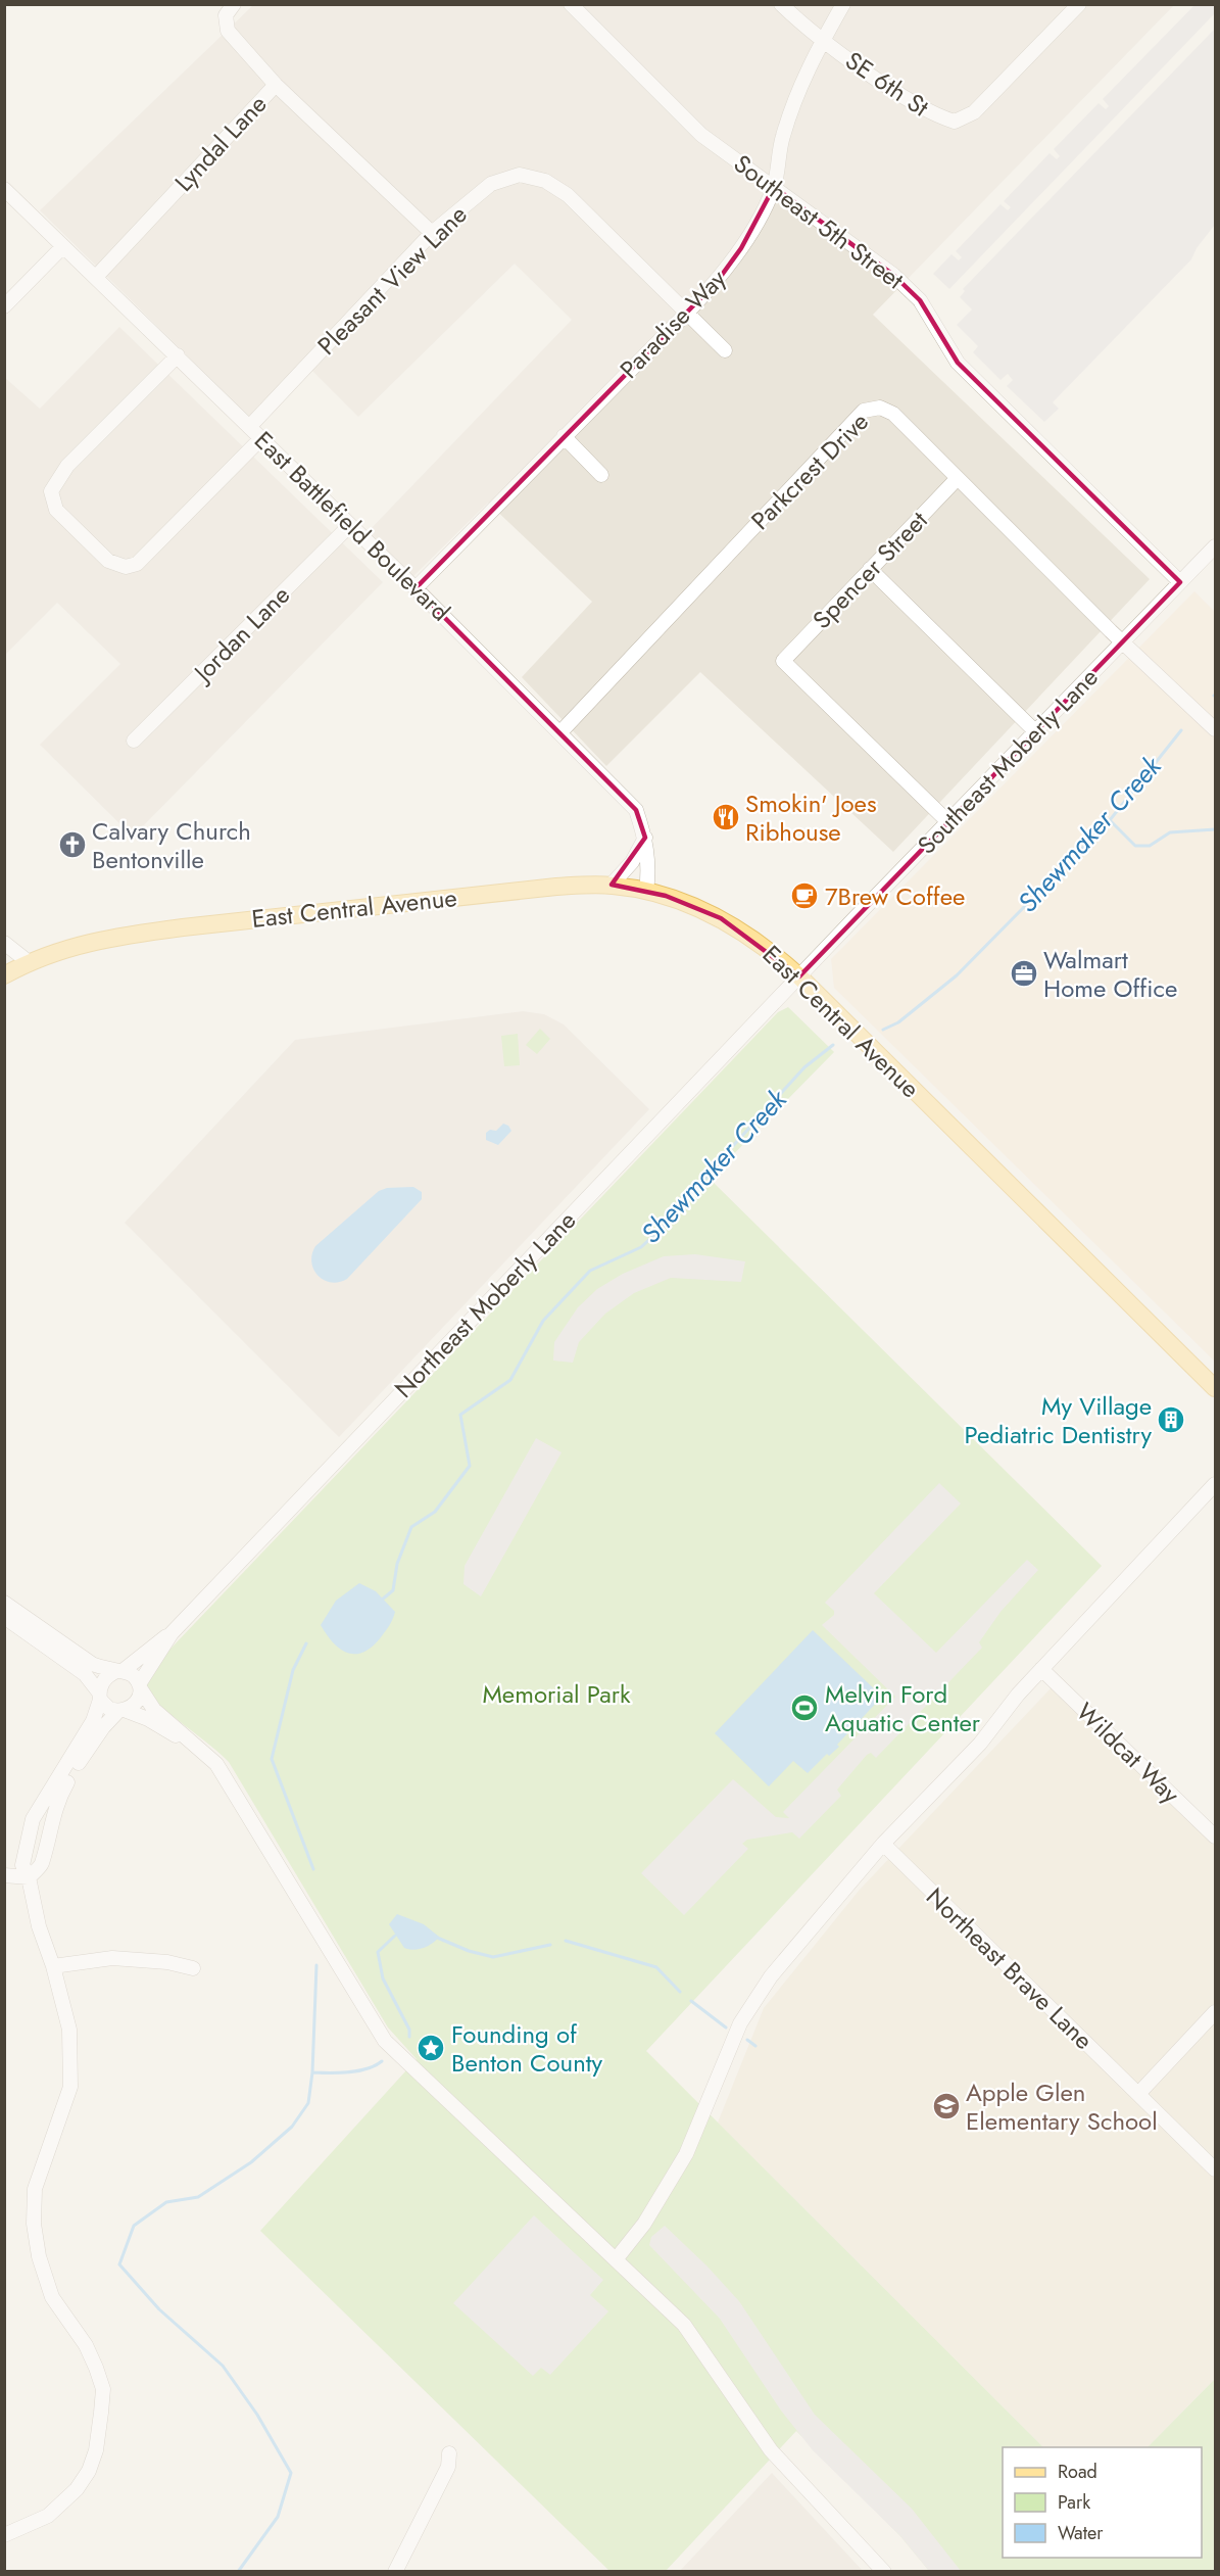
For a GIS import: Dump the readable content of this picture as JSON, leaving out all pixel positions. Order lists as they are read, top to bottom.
{
  "streets": {
    "main road": ["East Central Avenue"],
    "street": [
      "SE 6th St",
      "Lyndal Lane",
      "Southeast 5th Street",
      "Pleasant View Lane",
      "Paradise Way",
      "Parkcrest Drive",
      "East Battlefield Boulevard",
      "Spencer Street",
      "Jordan Lane",
      "Southeast Moberly Lane",
      "Northeast Moberly Lane",
      "Wildcat Way",
      "Northeast Brave Lane"
    ]
  },
  "crossings": [
    ["SE 6th St", "Paradise Way"],
    ["Lyndal Lane", "East Battlefield Boulevard"],
    ["Southeast 5th Street", "Paradise Way"],
    ["Southeast 5th Street", "Southeast Moberly Lane"],
    ["Pleasant View Lane", "Paradise Way"],
    ["Pleasant View Lane", "East Battlefield Boulevard"],
    ["Paradise Way", "East Battlefield Boulevard"],
    ["Parkcrest Drive", "East Battlefield Boulevard"],
    ["Parkcrest Drive", "Spencer Street"],
    ["Parkcrest Drive", "Southeast Moberly Lane"],
    ["East Battlefield Boulevard", "Jordan Lane"],
    ["East Battlefield Boulevard", "East Central Avenue"],
    ["Spencer Street", "Southeast Moberly Lane"],
    ["Southeast Moberly Lane", "East Central Avenue"],
    ["Southeast Moberly Lane", "Northeast Moberly Lane"],
    ["East Central Avenue", "Northeast Moberly Lane"]
  ],
  "water": ["Shewmaker Creek"],
  "parks": ["Memorial Park"],
  "places": {
    "restaurant": ["Smokin' Joes Ribhouse"],
    "church": ["Calvary Church Bentonville"],
    "cafe": ["7Brew Coffee"],
    "office": ["Walmart Home Office"],
    "building": ["My Village Pediatric Dentistry"],
    "sports": ["Melvin Ford Aquatic Center"],
    "place": ["Founding of Benton County"],
    "school or university": ["Apple Glen Elementary School"]
  },
  "legend": ["Road", "Park", "Water"]
}
